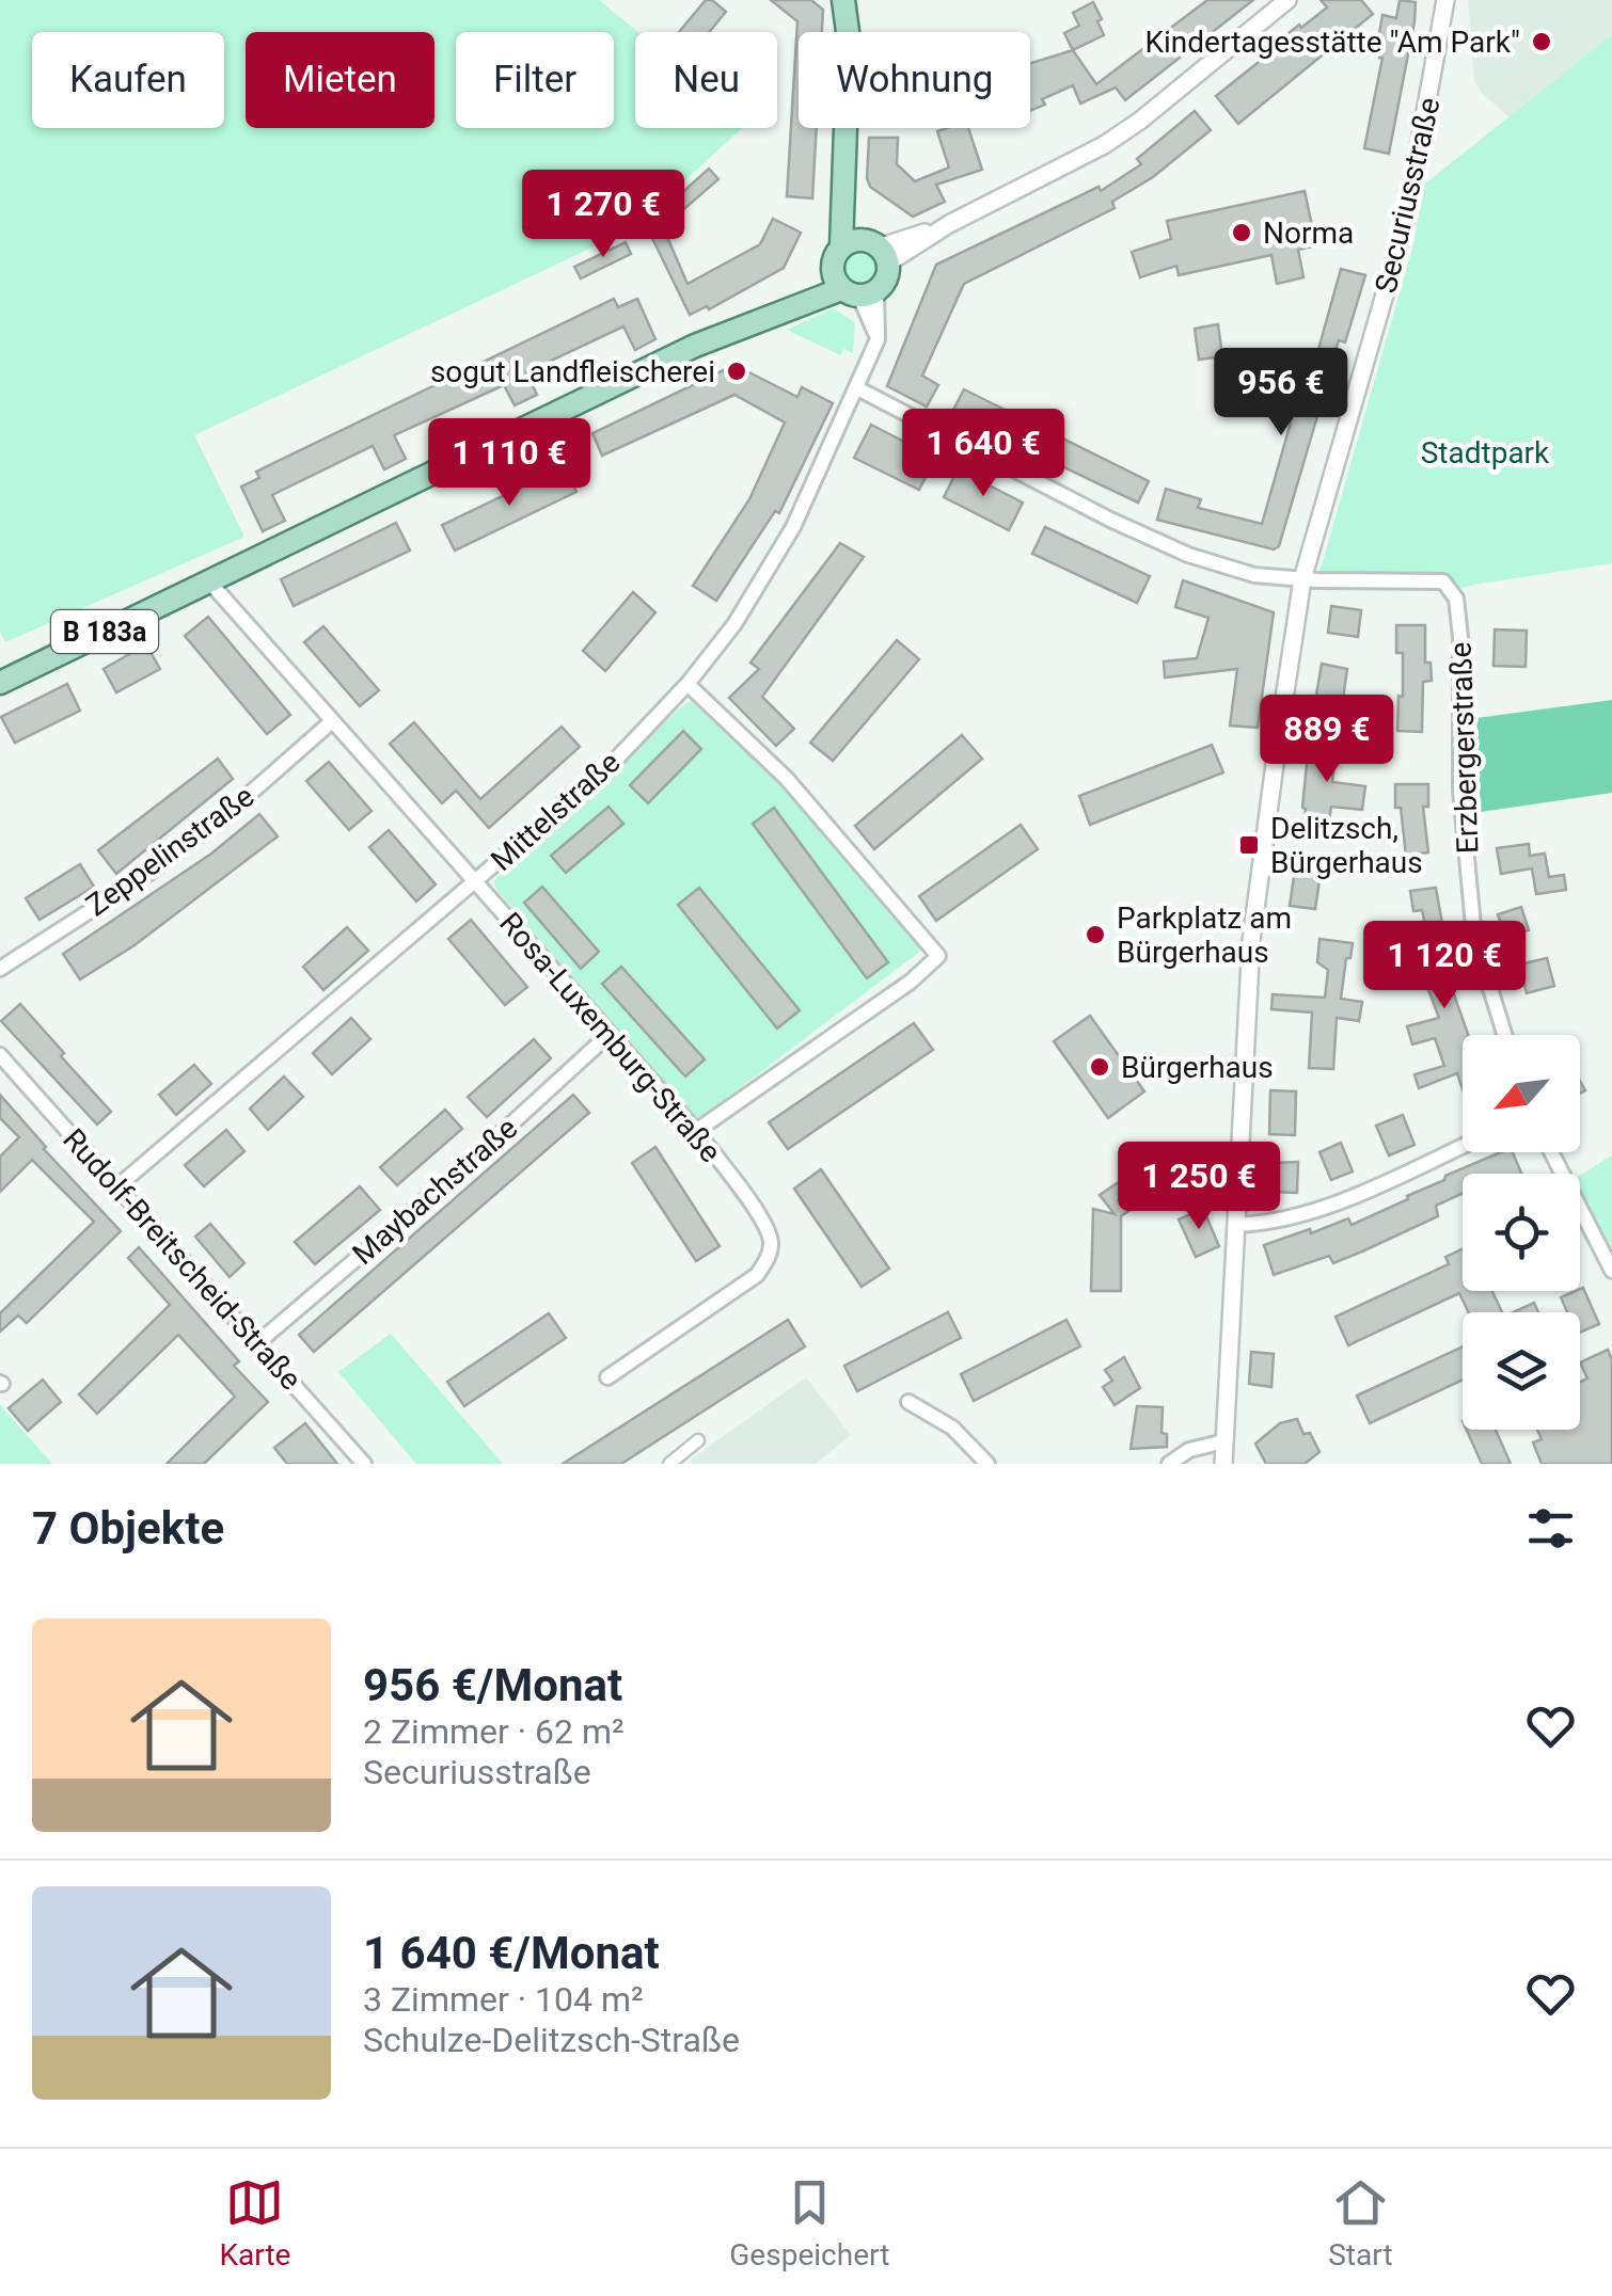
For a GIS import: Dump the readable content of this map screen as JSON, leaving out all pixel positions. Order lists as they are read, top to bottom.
{
  "streets": {
    "main road": ["B 183a"],
    "street": [
      "Securiusstraße",
      "Erzbergerstraße",
      "Mittelstraße",
      "Zeppelinstraße",
      "Rosa-Luxemburg-Straße",
      "Maybachstraße",
      "Rudolf-Breitscheid-Straße"
    ]
  },
  "crossings": [
    ["Securiusstraße", "Erzbergerstraße"],
    ["B 183a", "Mittelstraße"],
    ["B 183a", "Rosa-Luxemburg-Straße"],
    ["Erzbergerstraße", "Mittelstraße"],
    ["Mittelstraße", "Rosa-Luxemburg-Straße"],
    ["Mittelstraße", "Rudolf-Breitscheid-Straße"],
    ["Zeppelinstraße", "Rosa-Luxemburg-Straße"],
    ["Rosa-Luxemburg-Straße", "Maybachstraße"],
    ["Maybachstraße", "Rudolf-Breitscheid-Straße"]
  ],
  "parks": ["Stadtpark"],
  "places": {
    "other": [
      "Kindertagesstätte \"Am Park\"",
      "Norma",
      "sogut Landfleischerei",
      "Parkplatz am Bürgerhaus",
      "Bürgerhaus"
    ],
    "transit": ["Delitzsch, Bürgerhaus"]
  },
  "north": "bottom left",
  "page": {
    "chip": [
      "Kaufen",
      "Mieten",
      "Filter",
      "Neu",
      "Wohnung"
    ],
    "price": [
      "1 270 €",
      "956 €",
      "1 640 €",
      "1 110 €",
      "889 €",
      "1 120 €",
      "1 250 €"
    ],
    "heading": "7 Objekte",
    "list": [
      {
        "name": "956 €/Monat",
        "note": "2 Zimmer · 62 m² · Securiusstraße"
      },
      {
        "name": "1 640 €/Monat",
        "note": "3 Zimmer · 104 m² · Schulze-Delitzsch-Straße"
      }
    ],
    "tabs": ["Karte", "Gespeichert", "Start"]
  }
}
